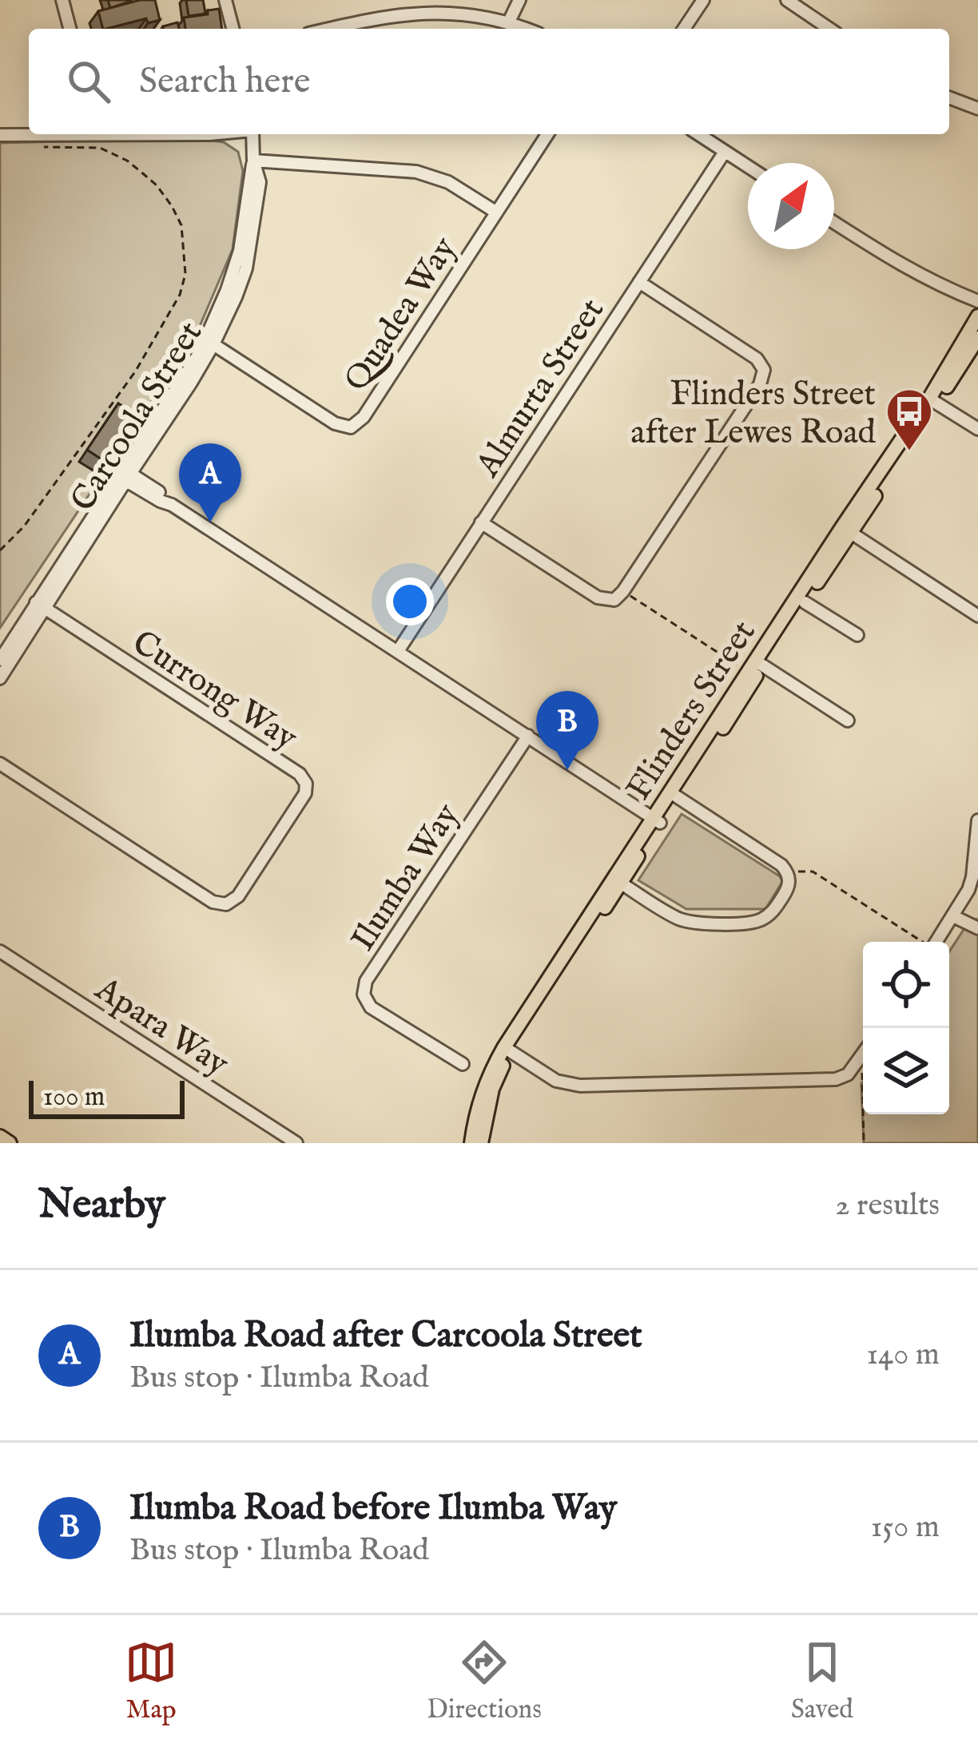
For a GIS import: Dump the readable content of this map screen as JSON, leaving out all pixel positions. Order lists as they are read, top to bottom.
{
  "streets": {
    "main road": ["Flinders Street"],
    "street": [
      "Quadea Way",
      "Almurta Street",
      "Carcoola Street",
      "Currong Way",
      "Ilumba Way",
      "Apara Way"
    ]
  },
  "crossings": [
    ["Quadea Way", "Carcoola Street"],
    ["Carcoola Street", "Currong Way"]
  ],
  "places": {
    "bus stop": ["Flinders Street after Lewes Road"]
  },
  "scale_bar": "100 m",
  "north": "top right",
  "page": {
    "search": "Search here",
    "pins": ["A", "B"],
    "scale": "100 m",
    "heading": ["Nearby", "2 results"],
    "list": [
      {
        "mark": "A",
        "name": "Ilumba Road after Carcoola Street",
        "note": "Bus stop · Ilumba Road",
        "value": "140 m"
      },
      {
        "mark": "B",
        "name": "Ilumba Road before Ilumba Way",
        "note": "Bus stop · Ilumba Road",
        "value": "150 m"
      }
    ],
    "nav": ["Map", "Directions", "Saved"]
  }
}
